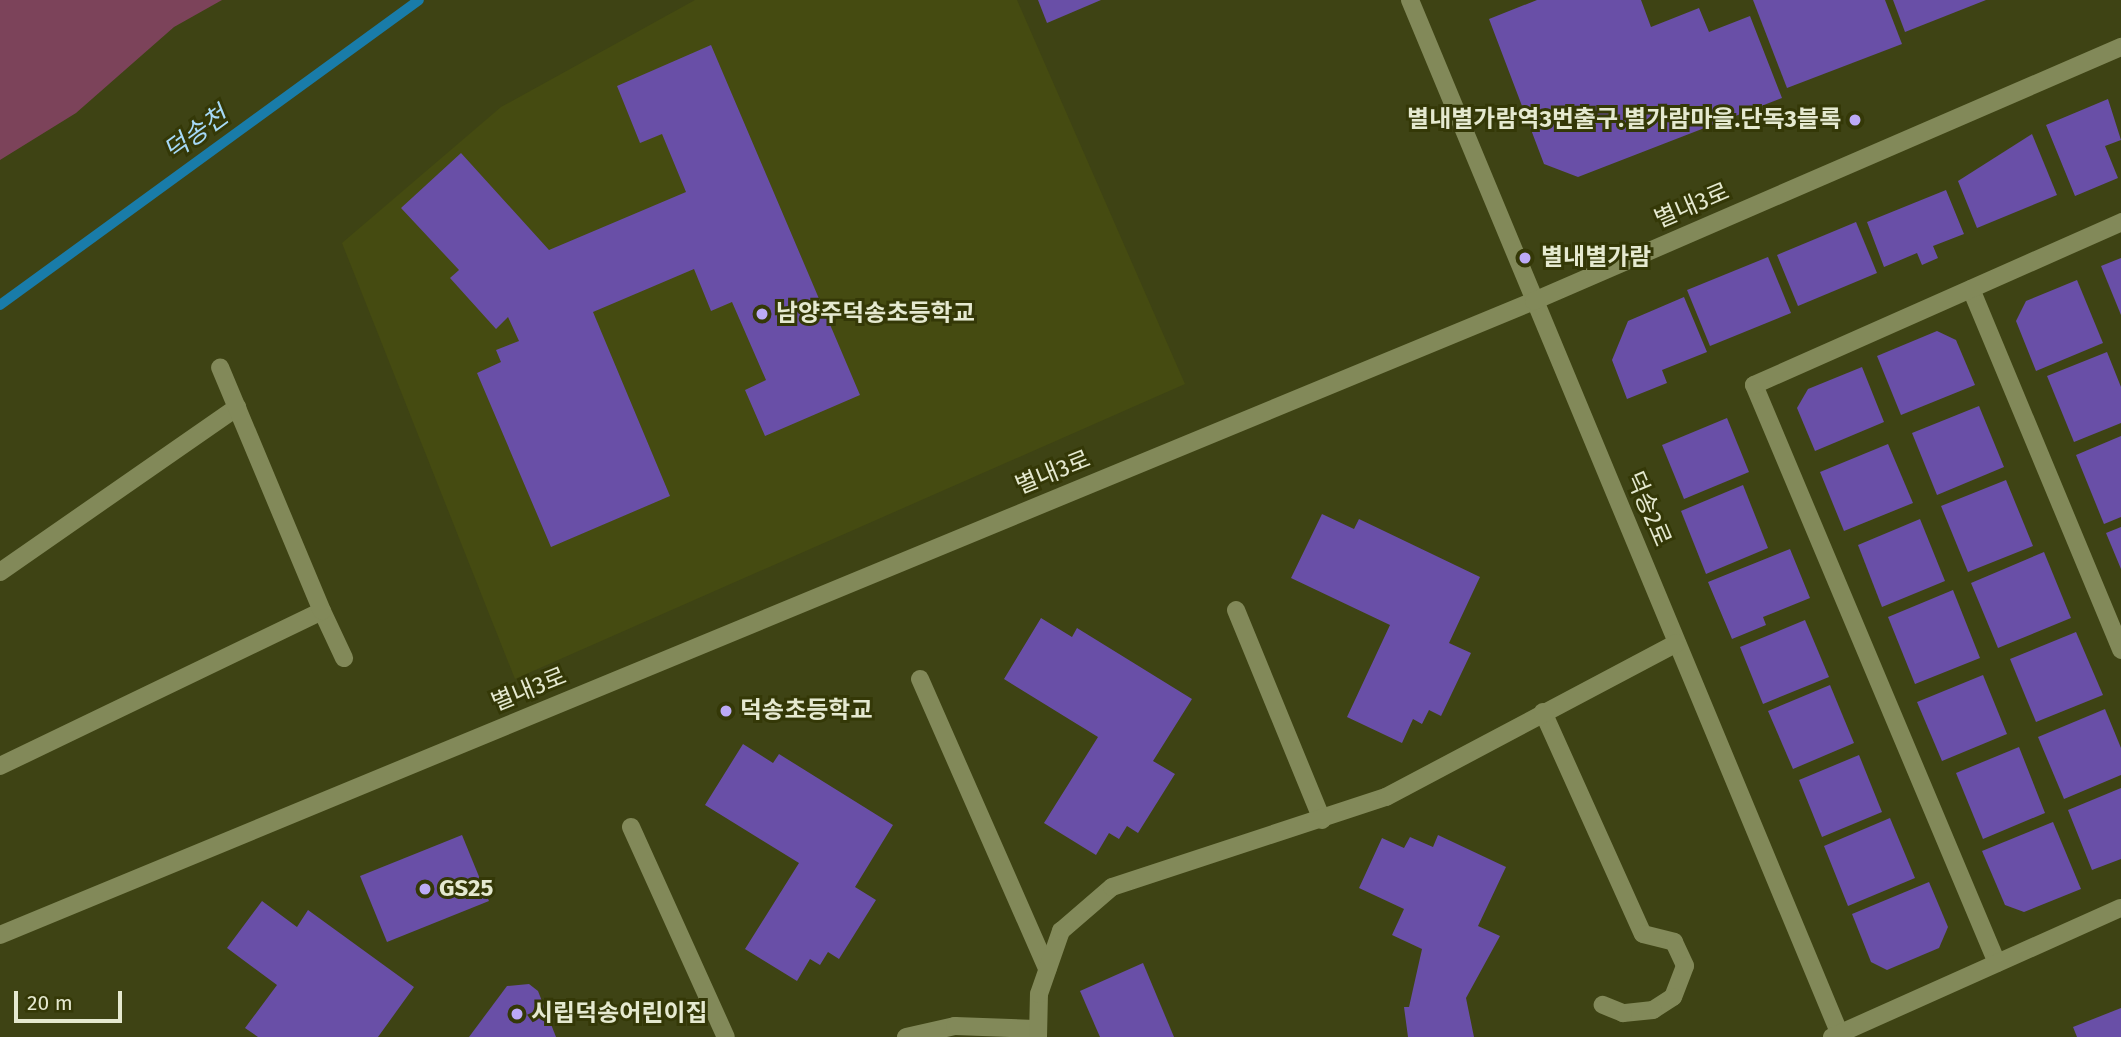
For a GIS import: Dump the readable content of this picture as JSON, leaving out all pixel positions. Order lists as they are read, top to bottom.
{
  "streets": {
    "street": ["별내3로", "덕송2로"]
  },
  "crossings": [
    ["별내3로", "덕송2로"]
  ],
  "water": ["덕송천"],
  "places": [
    "별내별가람역3번출구.별가람마을.단독3블록",
    "별내별가람",
    "남양주덕송초등학교",
    "덕송초등학교",
    "GS25",
    "시립덕송어린이집"
  ],
  "scale_bar": "20 m"
}
